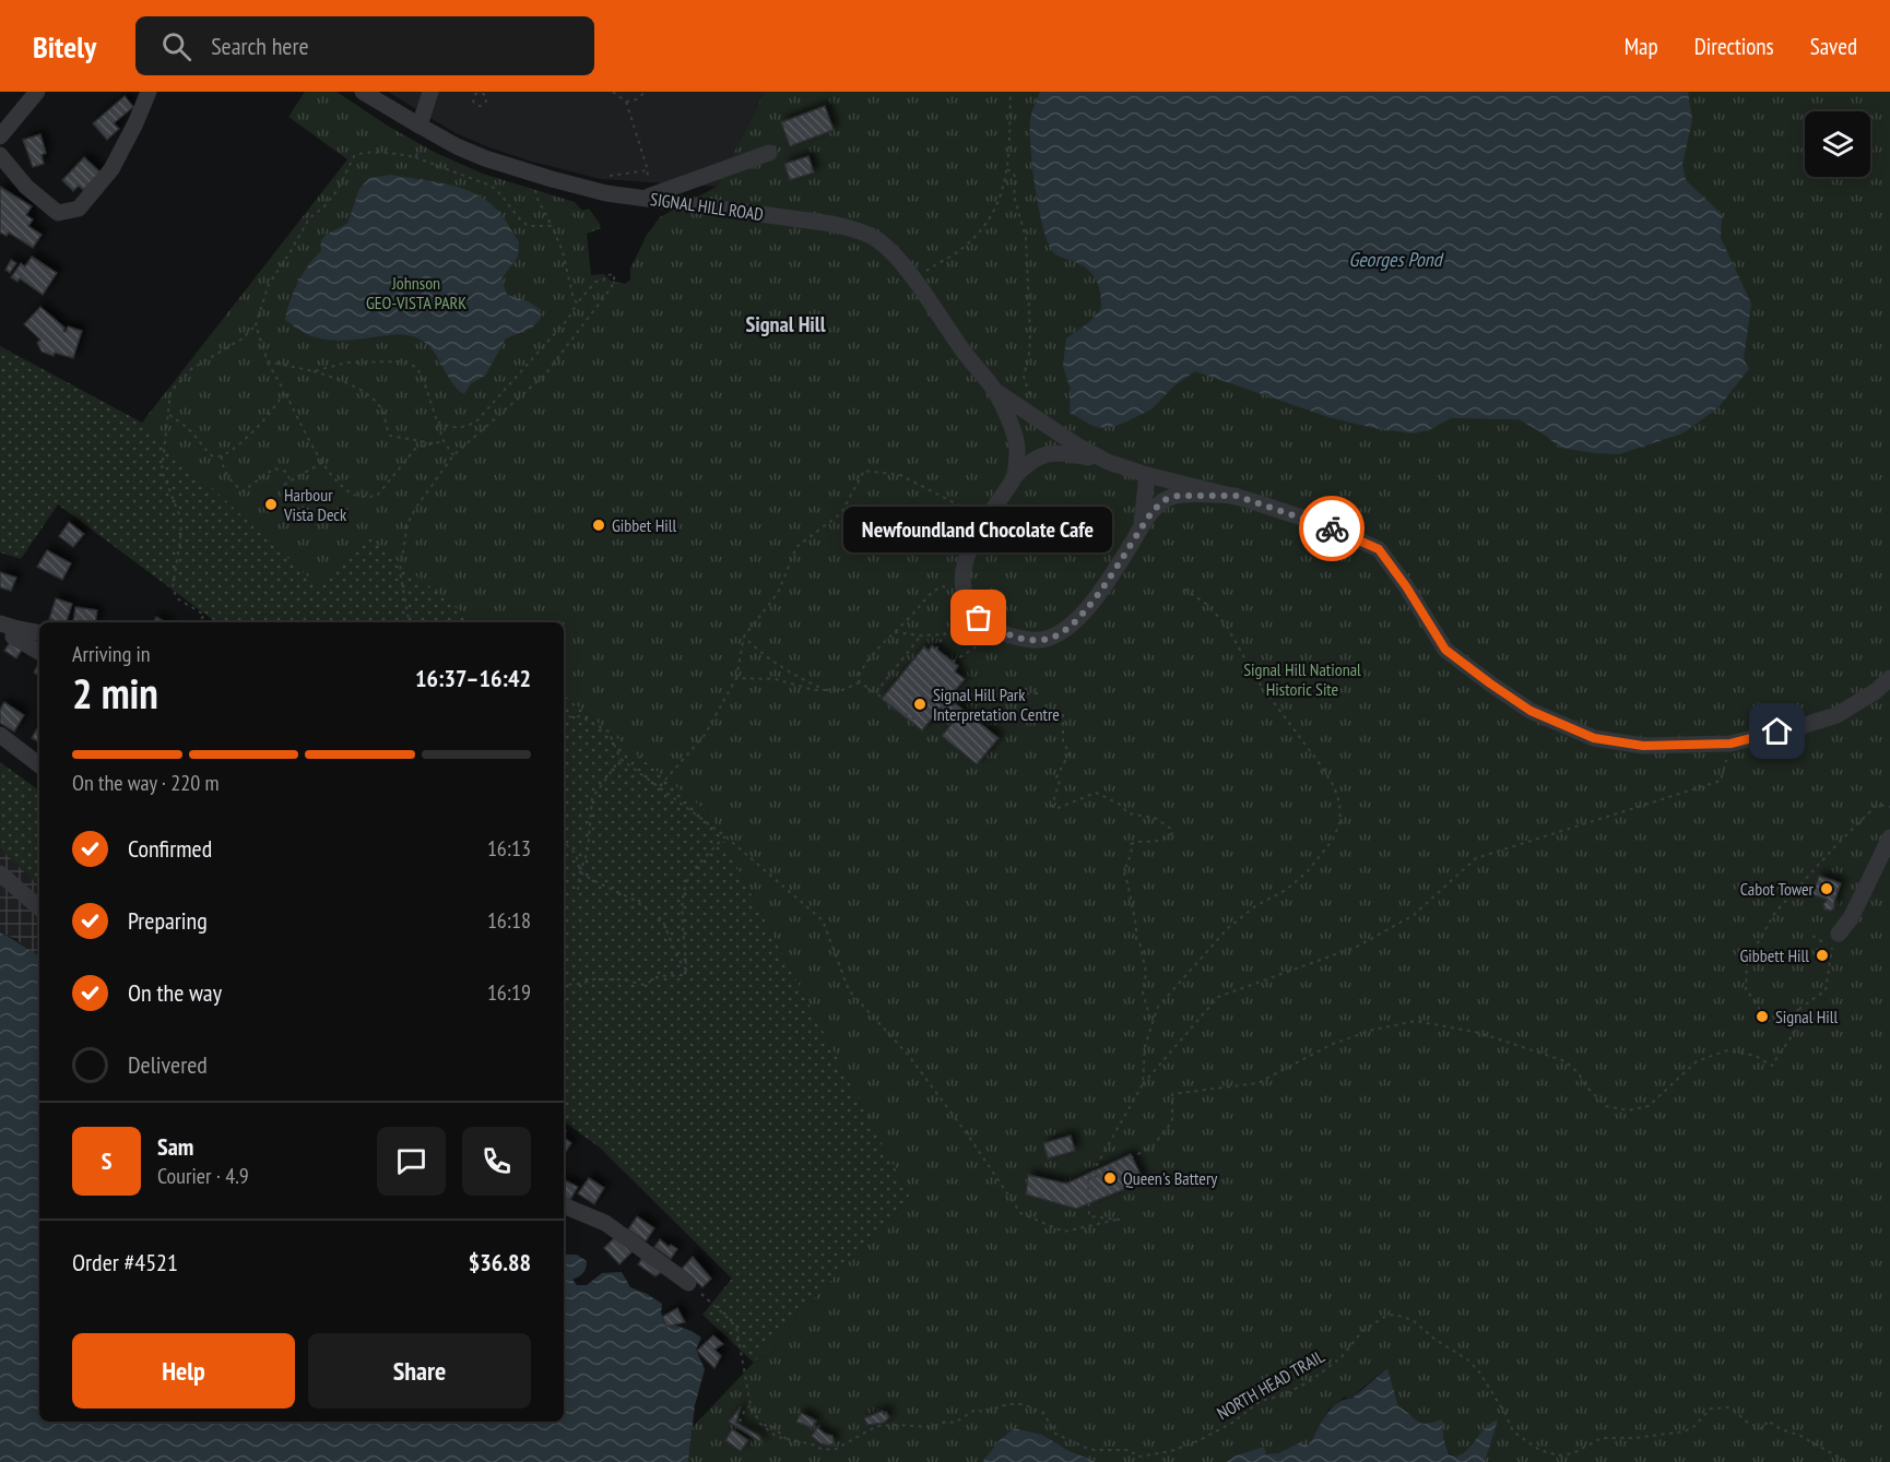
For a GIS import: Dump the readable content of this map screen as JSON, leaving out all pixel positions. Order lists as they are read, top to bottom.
{
  "streets": {
    "street": ["SIGNAL HILL ROAD"],
    "path": ["NORTH HEAD TRAIL"]
  },
  "districts": ["Signal Hill"],
  "water": ["Georges Pond"],
  "parks": ["Johnson GEO-VISTA PARK", "Signal Hill National Historic Site"],
  "places": [
    "Harbour Vista Deck",
    "Gibbet Hill",
    "Newfoundland Chocolate Cafe",
    "Signal Hill Park Interpretation Centre",
    "Cabot Tower",
    "Gibbett Hill",
    "Signal Hill",
    "Queen's Battery"
  ],
  "page": {
    "header": "Bitely",
    "search": "Search here",
    "nav": ["Map", "Directions", "Saved"],
    "bubble": "Newfoundland Chocolate Cafe",
    "heading": ["2 min", "Arriving in", "16:37–16:42"],
    "panel": [
      "Sam",
      "Courier · 4.9",
      "Order #4521",
      "$36.88"
    ],
    "bar": "On the way · 220 m",
    "list": [
      ["Confirmed", "16:13"],
      ["Preparing", "16:18"],
      ["On the way", "16:19"],
      "Delivered"
    ],
    "round": "S",
    "buttons": ["Help", "Share"]
  }
}
